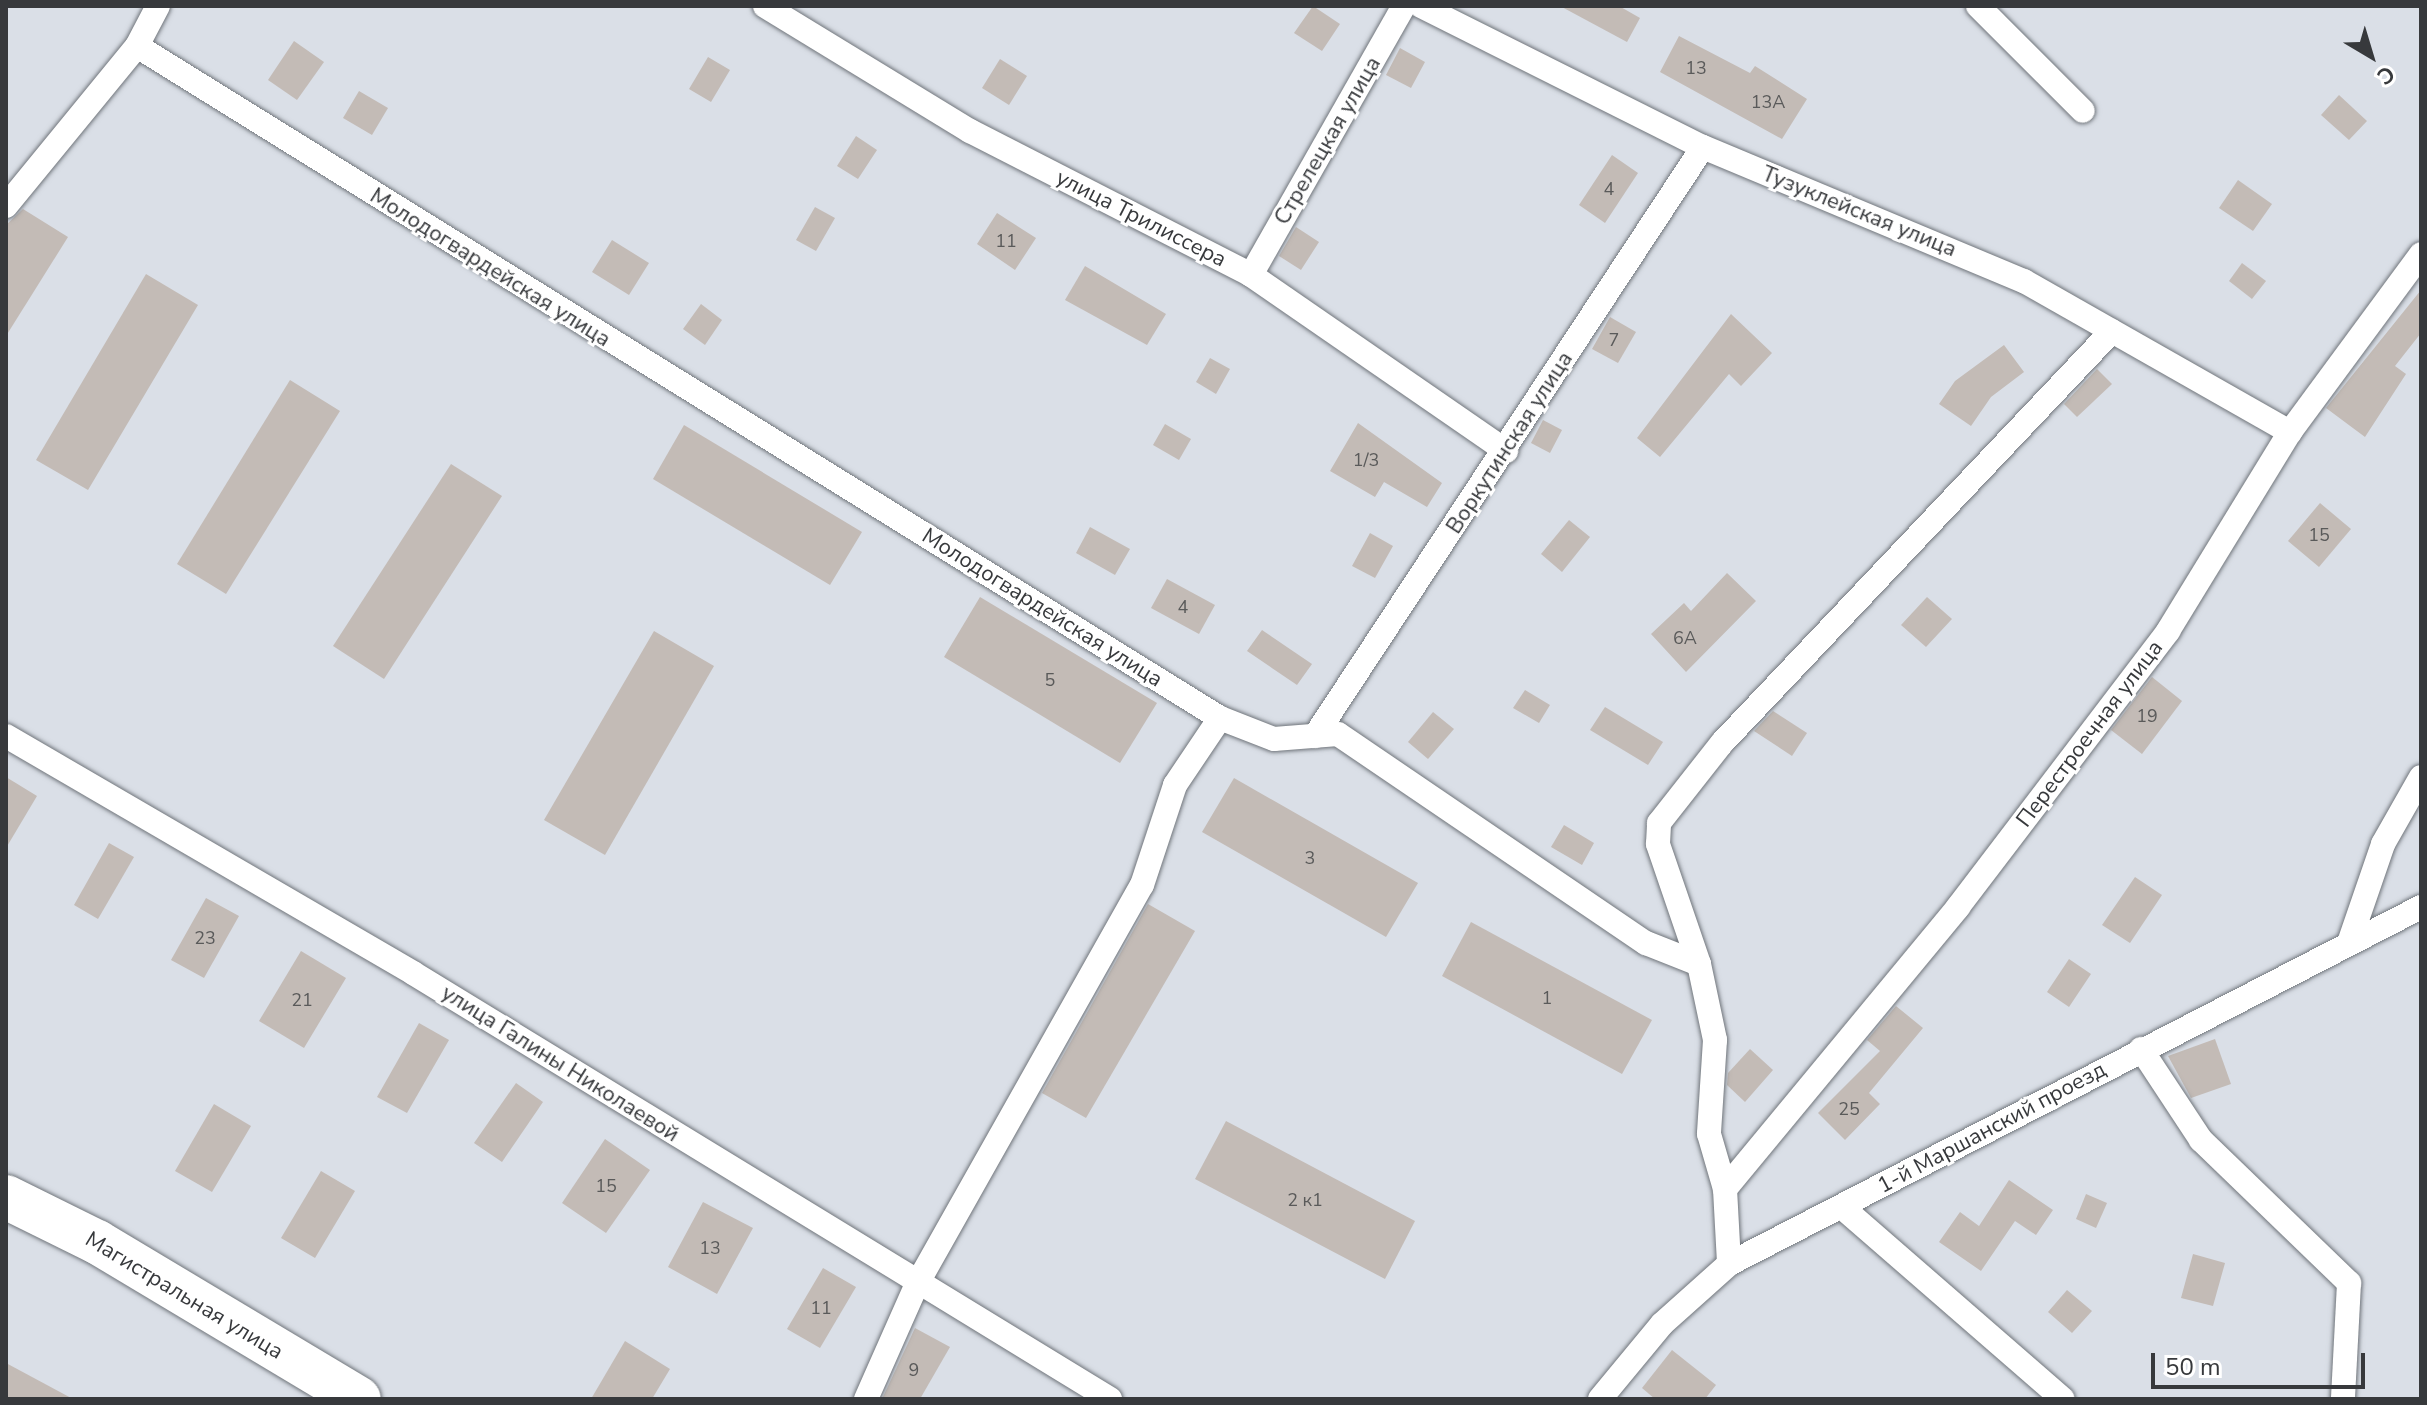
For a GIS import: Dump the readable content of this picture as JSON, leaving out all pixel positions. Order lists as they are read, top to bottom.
{
  "streets": {
    "highway": ["Магистральная улица"],
    "street": [
      "Стрелецкая улица",
      "Тузуклейская улица",
      "улица Трилиссера",
      "Молодогвардейская улица",
      "Воркутинская улица",
      "Перестроечная улица",
      "улица Галины Николаевой",
      "1-й Маршанский проезд"
    ]
  },
  "crossings": [
    ["Стрелецкая улица", "улица Трилиссера"],
    ["Тузуклейская улица", "Воркутинская улица"],
    ["Тузуклейская улица", "Перестроечная улица"],
    ["улица Трилиссера", "Воркутинская улица"],
    ["Молодогвардейская улица", "Воркутинская улица"]
  ],
  "house_numbers": [
    "13",
    "13А",
    "4",
    "11",
    "7",
    "1/3",
    "15",
    "4",
    "6А",
    "5",
    "19",
    "3",
    "23",
    "1",
    "21",
    "25",
    "15",
    "2 к1",
    "13",
    "11",
    "9"
  ],
  "scale_bar": "50 m",
  "north": "bottom right"
}
